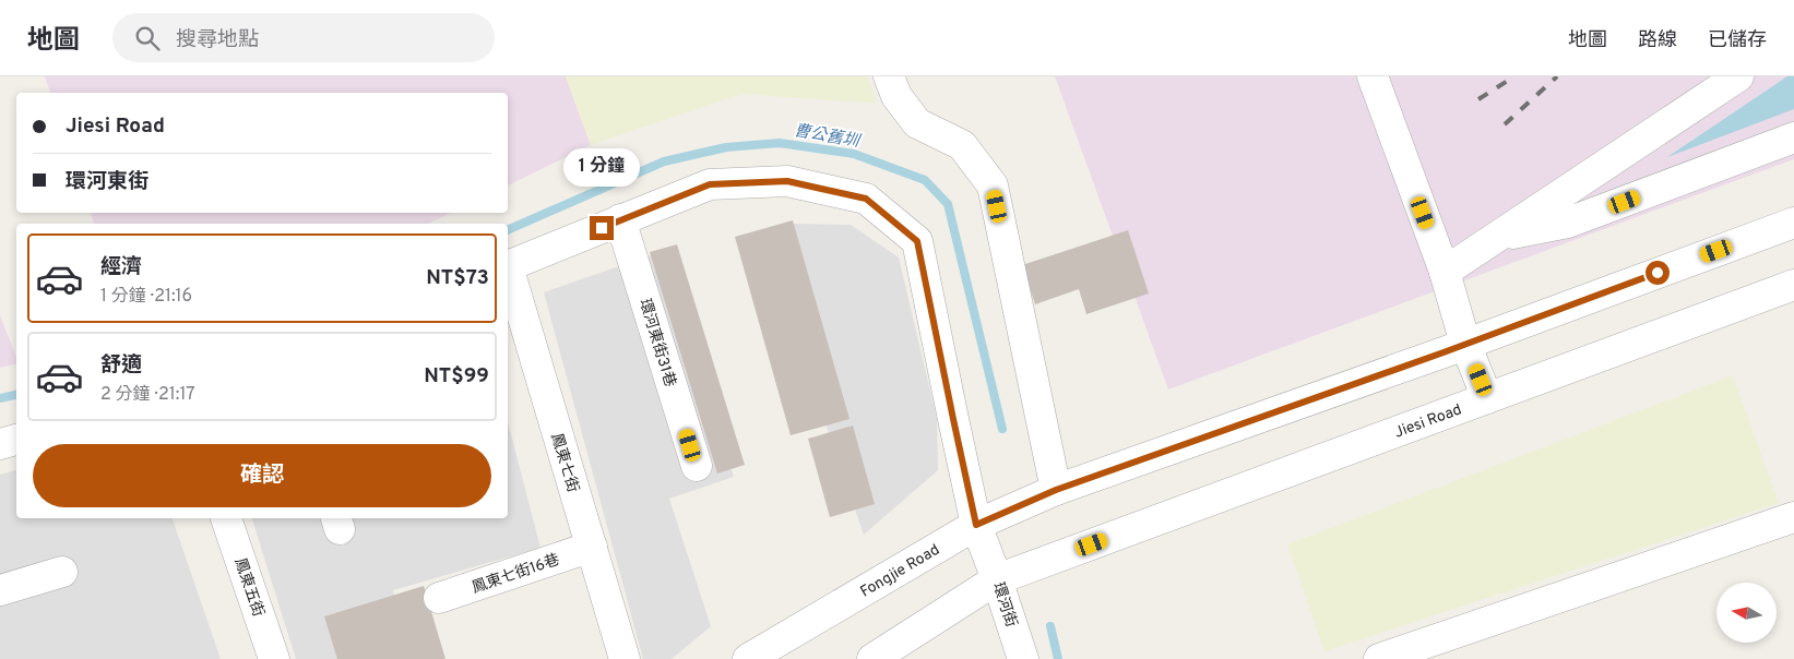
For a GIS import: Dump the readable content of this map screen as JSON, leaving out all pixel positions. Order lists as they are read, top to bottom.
{
  "streets": {
    "street": [
      "環河東街31巷",
      "Jiesi Road",
      "鳳東七街",
      "Fongjie Road",
      "鳳東七街16巷",
      "鳳東五街",
      "環河街"
    ]
  },
  "crossings": [
    ["環河東街31巷", "環河街"],
    ["Jiesi Road", "環河街"],
    ["鳳東七街", "鳳東七街16巷"],
    ["Fongjie Road", "環河街"]
  ],
  "water": ["曹公舊圳"],
  "north": "left",
  "page": {
    "header": "地圖",
    "search": "搜尋地點",
    "nav": ["地圖", "路線", "已儲存"],
    "banner": ["Jiesi Road", "環河東街"],
    "bubble": "1 分鐘",
    "list": [
      {
        "name": "經濟",
        "note": "1 分鐘 · 21:16",
        "value": "NT$73"
      },
      {
        "name": "舒適",
        "note": "2 分鐘 · 21:17",
        "value": "NT$99"
      }
    ],
    "buttons": "確認"
  }
}
